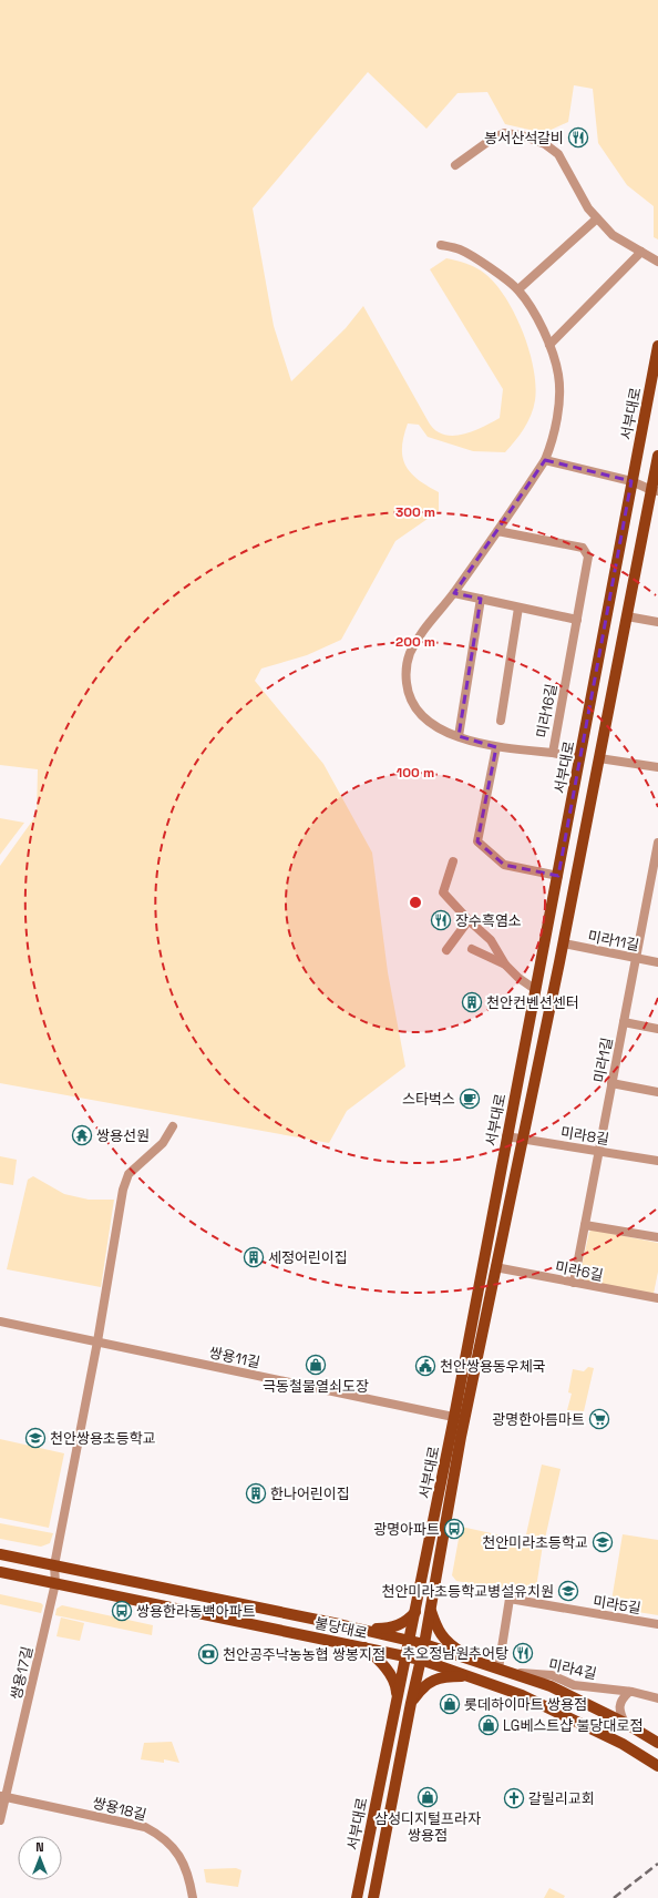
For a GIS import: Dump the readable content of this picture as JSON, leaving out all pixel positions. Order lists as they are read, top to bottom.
{
  "streets": {
    "main road": ["서부대로", "불당대로"],
    "street": [
      "미라16길",
      "미라11길",
      "미라1길",
      "미라8길",
      "미라6길",
      "쌍용11길",
      "미라5길",
      "미라4길",
      "쌍용17길",
      "쌍용18길"
    ]
  },
  "crossings": [
    ["서부대로", "미라11길"],
    ["서부대로", "미라8길"],
    ["서부대로", "미라6길"],
    ["서부대로", "쌍용11길"],
    ["서부대로", "불당대로"],
    ["미라11길", "미라1길"],
    ["미라1길", "미라8길"],
    ["미라1길", "미라6길"],
    ["쌍용11길", "쌍용17길"],
    ["미라5길", "불당대로"],
    ["미라5길", "미라4길"],
    ["불당대로", "미라4길"],
    ["불당대로", "쌍용17길"],
    ["쌍용17길", "쌍용18길"]
  ],
  "places": {
    "restaurant": ["봉서산석갈비", "장수흑염소", "추오정남원추어탕"],
    "building": ["천안컨벤션센터", "세정어린이집", "한나어린이집"],
    "cafe": ["스타벅스"],
    "temple": ["쌍용선원"],
    "shop": [
      "극동철물열쇠도장",
      "롯데하이마트 쌍용점",
      "LG베스트샵 불당대로점",
      "삼성디지털프라자 쌍용점"
    ],
    "public building": ["천안쌍용동우체국"],
    "supermarket": ["광명한아름마트"],
    "school or university": ["천안쌍용초등학교", "천안미라초등학교", "천안미라초등학교병설유치원"],
    "bus stop": ["광명아파트", "쌍용한라동백아파트"],
    "bank": ["천안공주낙농농협 쌍봉지점"],
    "church": ["갈릴리교회"]
  },
  "north": "top",
  "rings": ["300 m", "200 m", "100 m"]
}
